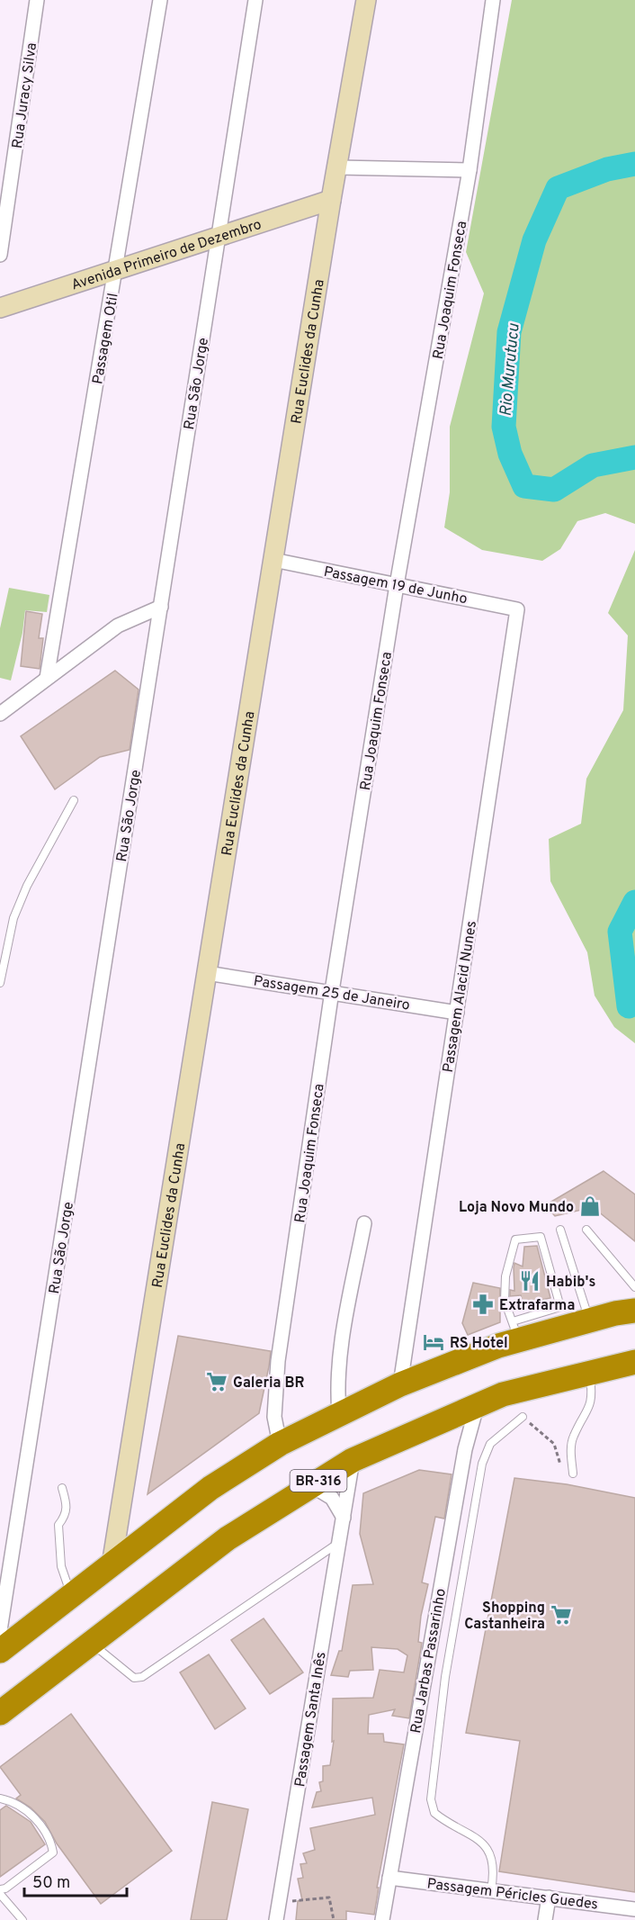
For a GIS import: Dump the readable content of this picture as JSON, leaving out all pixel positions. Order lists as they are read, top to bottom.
{
  "streets": {
    "highway": ["BR-316"],
    "street": [
      "Rua Juracy Silva",
      "Avenida Primeiro de Dezembro",
      "Rua Joaquim Fonseca",
      "Passagem Otil",
      "Rua Euclides da Cunha",
      "Rua São Jorge",
      "Passagem 19 de Junho",
      "Passagem 25 de Janeiro",
      "Passagem Alacid Nunes",
      "Rua Jarbas Passarinho",
      "Passagem Santa Inês",
      "Passagem Péricles Guedes"
    ]
  },
  "crossings": [
    ["Avenida Primeiro de Dezembro", "Passagem Otil"],
    ["Avenida Primeiro de Dezembro", "Rua Euclides da Cunha"],
    ["Avenida Primeiro de Dezembro", "Rua São Jorge"],
    ["Rua Joaquim Fonseca", "Passagem 19 de Junho"],
    ["Rua Joaquim Fonseca", "Passagem 25 de Janeiro"],
    ["Rua Euclides da Cunha", "Passagem 19 de Junho"],
    ["Rua Euclides da Cunha", "Passagem 25 de Janeiro"],
    ["Passagem 19 de Junho", "Passagem Alacid Nunes"],
    ["Passagem 25 de Janeiro", "Passagem Alacid Nunes"],
    ["BR-316", "Rua Jarbas Passarinho"],
    ["BR-316", "Passagem Santa Inês"],
    ["Rua Jarbas Passarinho", "Passagem Péricles Guedes"]
  ],
  "water": ["Rio Murutucu"],
  "places": {
    "shop": ["Loja Novo Mundo"],
    "restaurant": ["Habib's"],
    "pharmacy": ["Extrafarma"],
    "hotel": ["RS Hotel"],
    "supermarket": ["Galeria BR", "Shopping Castanheira"]
  },
  "scale_bar": "50 m"
}
